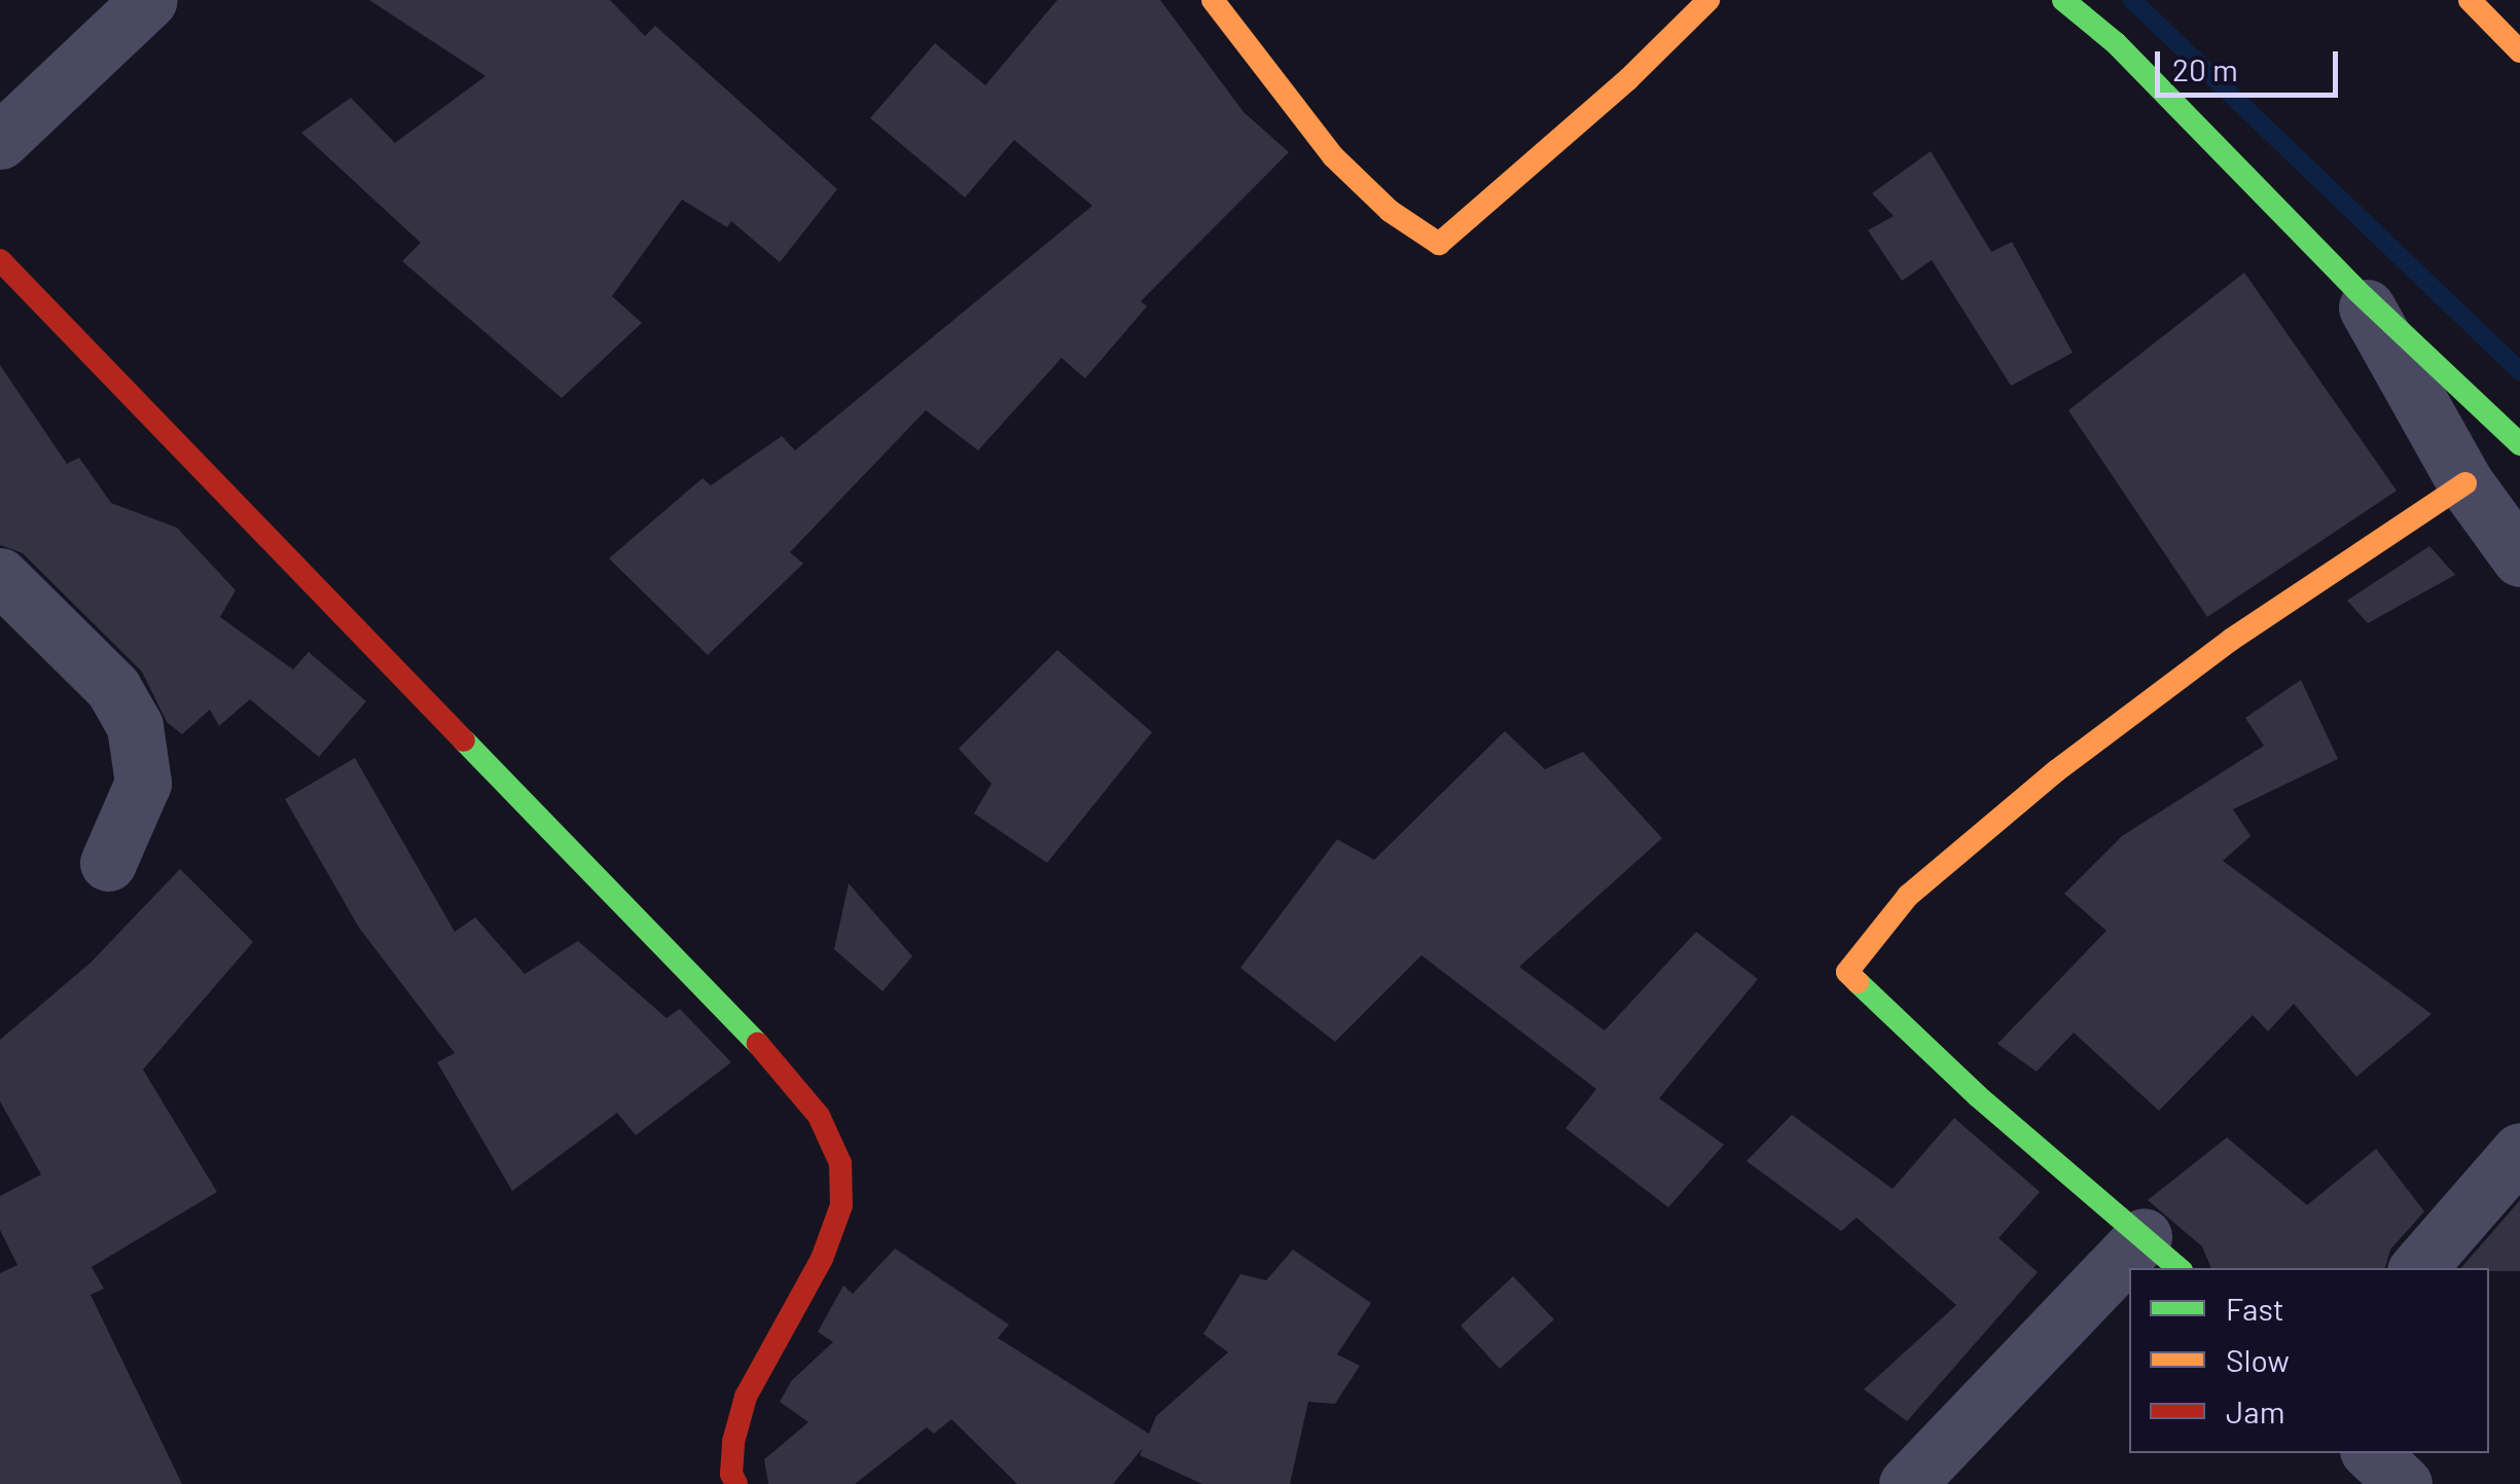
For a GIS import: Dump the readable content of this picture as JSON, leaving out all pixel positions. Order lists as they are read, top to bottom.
{
  "legend": ["Fast", "Slow", "Jam"],
  "scale_bar": "20 m"
}
